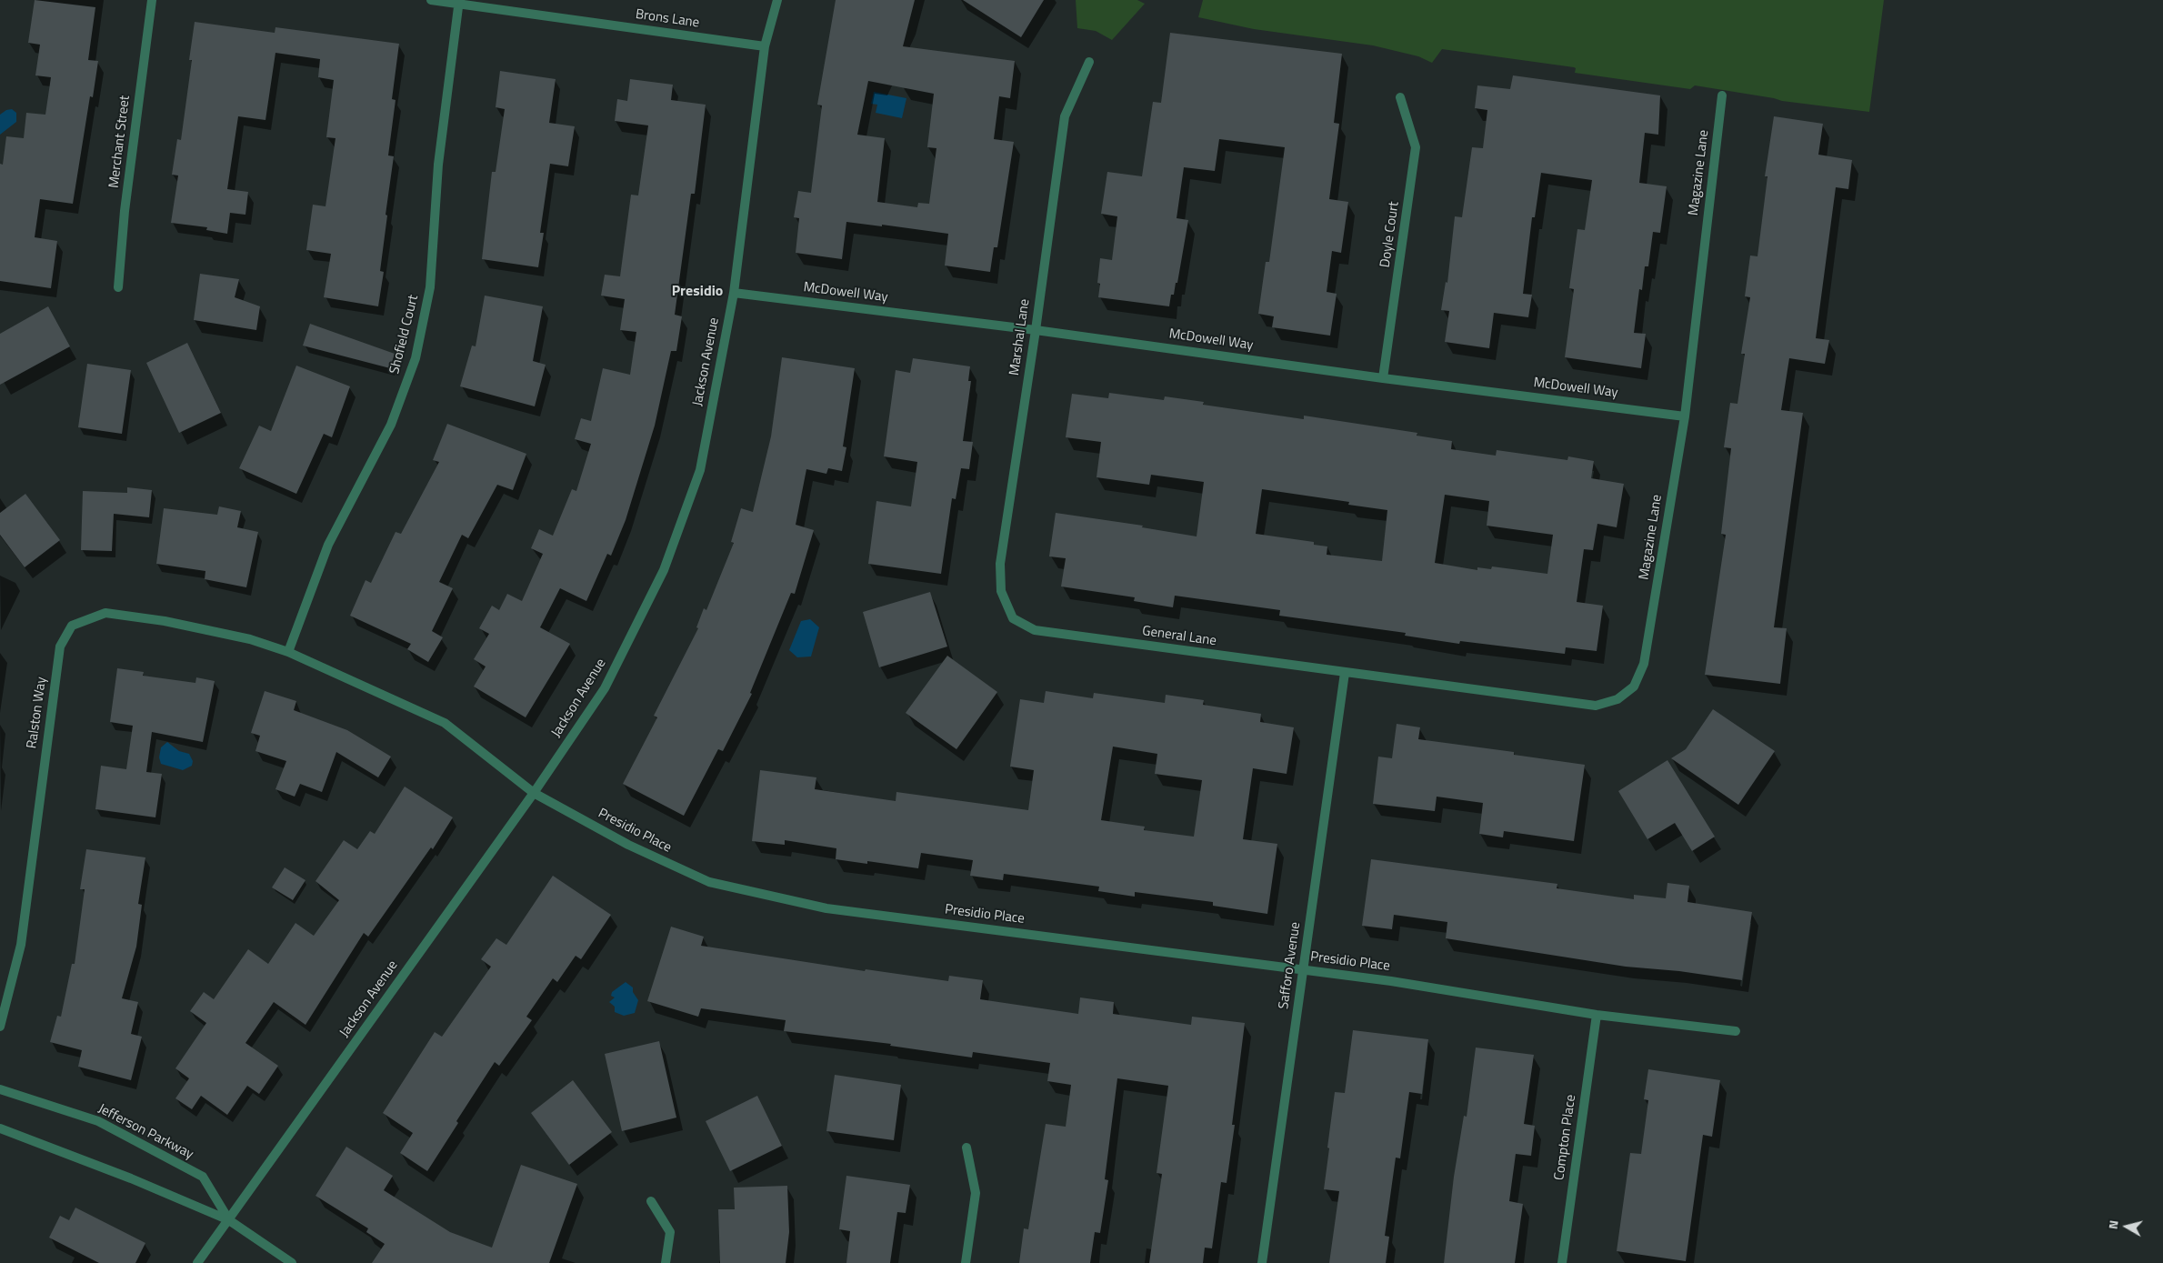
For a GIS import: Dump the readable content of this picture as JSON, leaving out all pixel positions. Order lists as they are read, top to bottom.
{
  "streets": {
    "street": [
      "Brons Lane",
      "Merchant Street",
      "Magazine Lane",
      "Doyle Court",
      "McDowell Way",
      "Shofield Court",
      "Marshal Lane",
      "Jackson Avenue",
      "General Lane",
      "Ralston Way",
      "Presidio Place",
      "Safforo Avenue",
      "Jefferson Parkway",
      "Compton Place"
    ]
  },
  "crossings": [
    ["Brons Lane", "Shofield Court"],
    ["Brons Lane", "Jackson Avenue"],
    ["Magazine Lane", "McDowell Way"],
    ["Magazine Lane", "General Lane"],
    ["Magazine Lane", "Safforo Avenue"],
    ["Doyle Court", "McDowell Way"],
    ["McDowell Way", "Marshal Lane"],
    ["McDowell Way", "Jackson Avenue"],
    ["Shofield Court", "Ralston Way"],
    ["Shofield Court", "Presidio Place"],
    ["Marshal Lane", "General Lane"],
    ["Jackson Avenue", "Presidio Place"],
    ["Jackson Avenue", "Jefferson Parkway"],
    ["General Lane", "Safforo Avenue"],
    ["Ralston Way", "Presidio Place"],
    ["Presidio Place", "Safforo Avenue"],
    ["Presidio Place", "Compton Place"]
  ],
  "districts": ["Presidio"],
  "north": "left"
}
